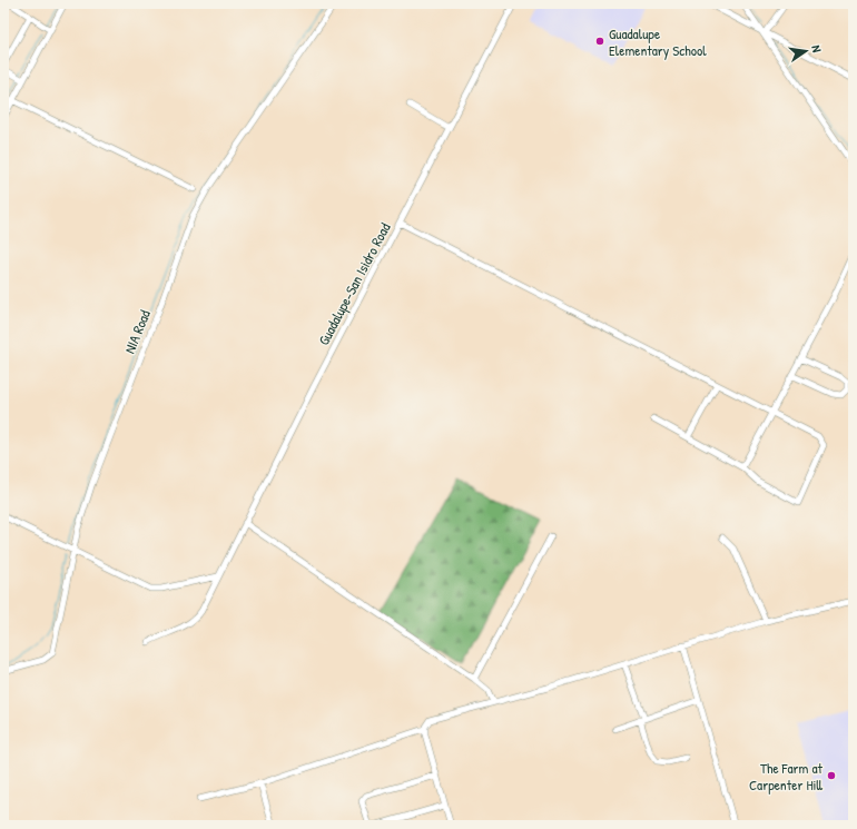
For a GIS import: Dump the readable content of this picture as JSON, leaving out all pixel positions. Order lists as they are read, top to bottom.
{
  "streets": {
    "street": ["Guadalupe-San Isidro Road", "NIA Road"]
  },
  "places": ["Guadalupe Elementary School", "The Farm at Carpenter Hill"],
  "north": "right"
}
